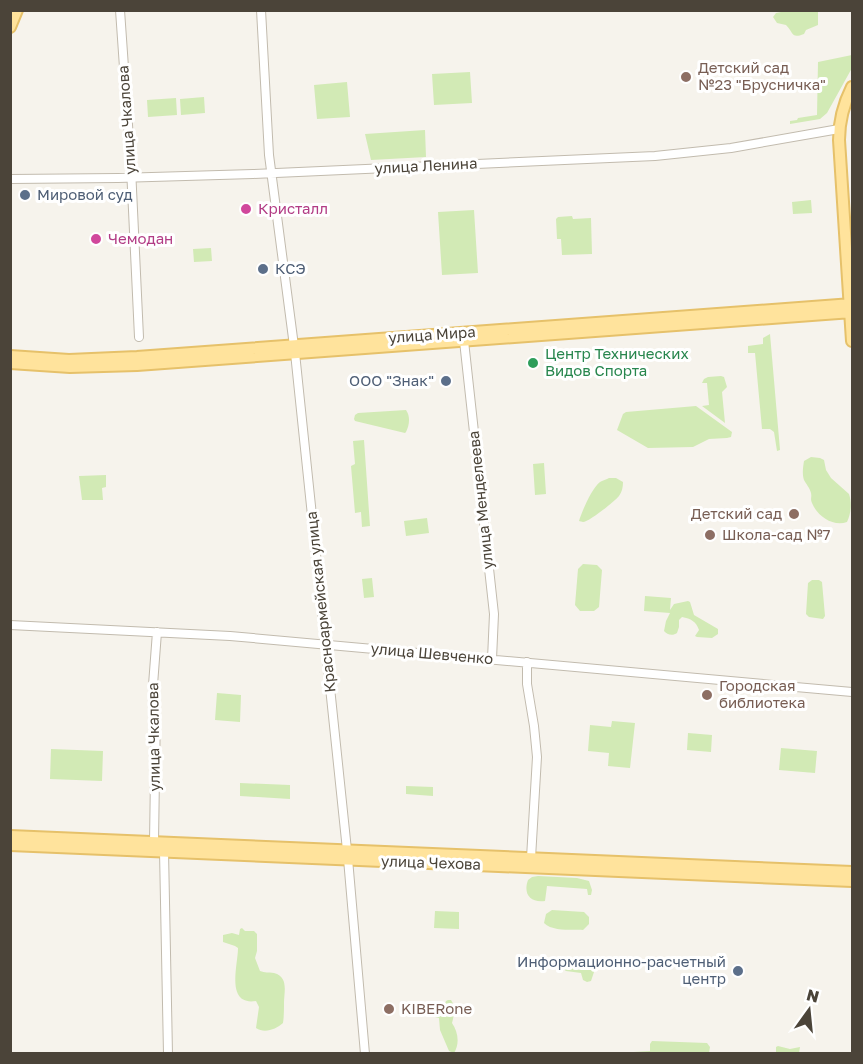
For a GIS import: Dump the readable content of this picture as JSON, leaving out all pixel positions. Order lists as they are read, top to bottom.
{
  "streets": {
    "main road": ["улица Мира", "улица Чехова"],
    "street": [
      "улица Чкалова",
      "улица Ленина",
      "улица Менделеева",
      "Красноармейская улица",
      "улица Шевченко"
    ]
  },
  "crossings": [
    ["улица Чкалова", "улица Ленина"],
    ["улица Чкалова", "улица Шевченко"],
    ["улица Чкалова", "улица Чехова"],
    ["улица Ленина", "Красноармейская улица"],
    ["улица Мира", "улица Менделеева"],
    ["улица Мира", "Красноармейская улица"],
    ["улица Менделеева", "улица Шевченко"],
    ["Красноармейская улица", "улица Шевченко"],
    ["Красноармейская улица", "улица Чехова"]
  ],
  "places": [
    "Детский сад №23 \"Брусничка\"",
    "Мировой суд",
    "Кристалл",
    "Чемодан",
    "КСЭ",
    "Центр Технических Видов Спорта",
    "ООО \"Знак\"",
    "Детский сад",
    "Школа-сад №7",
    "Городская библиотека",
    "Информационно-расчетный центр",
    "KIBERone"
  ],
  "north": "top"
}
